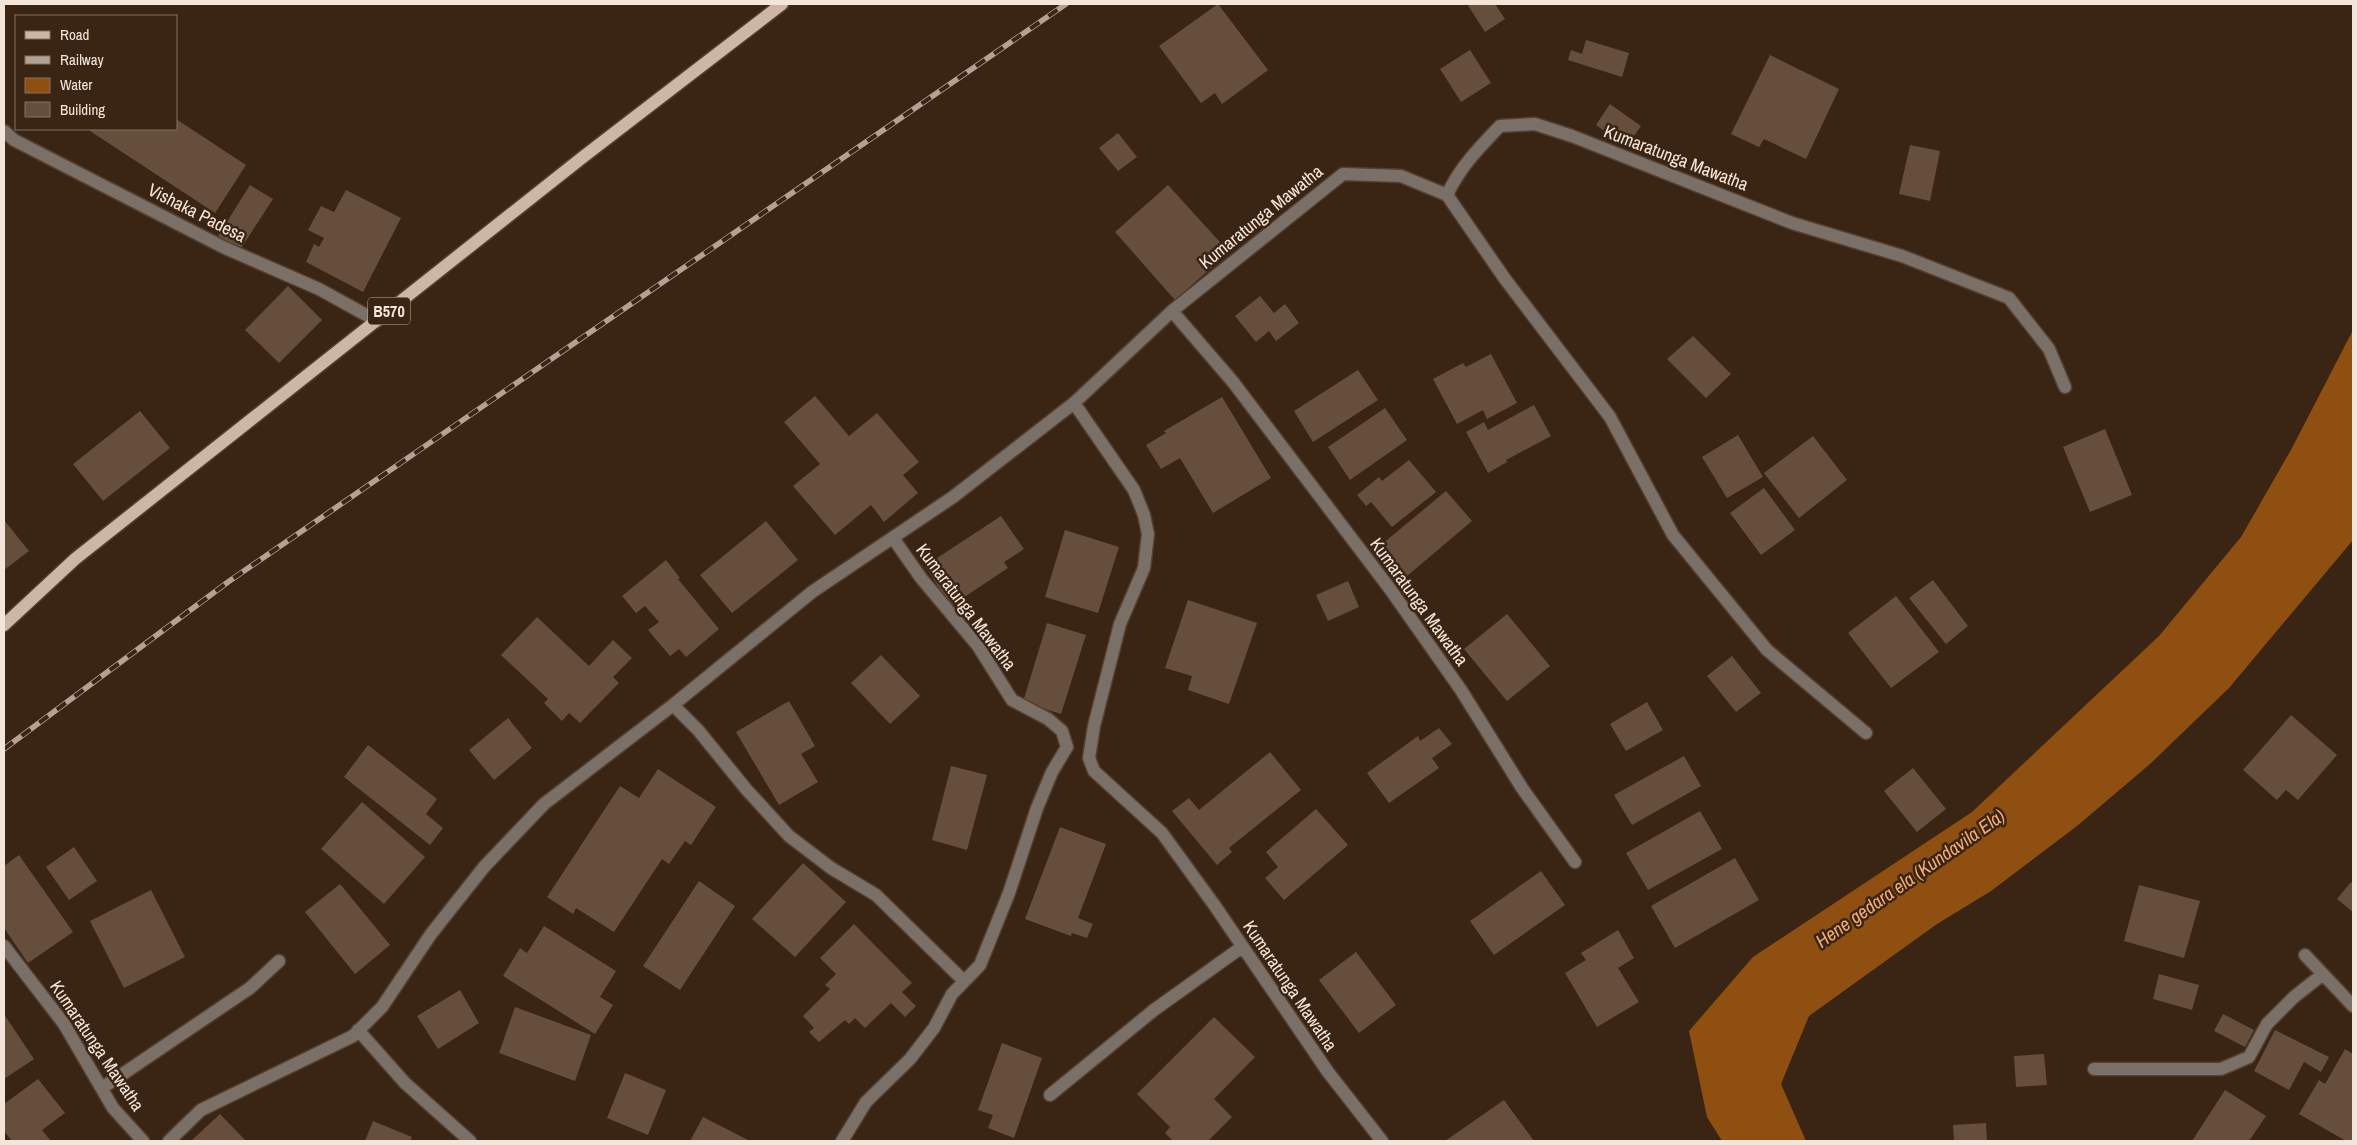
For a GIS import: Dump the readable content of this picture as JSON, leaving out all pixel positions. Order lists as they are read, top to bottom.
{
  "streets": {
    "main road": ["B570"],
    "street": ["Kumaratunga Mawatha", "Vishaka Padesa"]
  },
  "crossings": [
    ["Vishaka Padesa", "B570"]
  ],
  "water": ["Hene gedara ela (Kundavila Ela)"],
  "legend": [
    "Road",
    "Railway",
    "Water",
    "Building"
  ]
}
